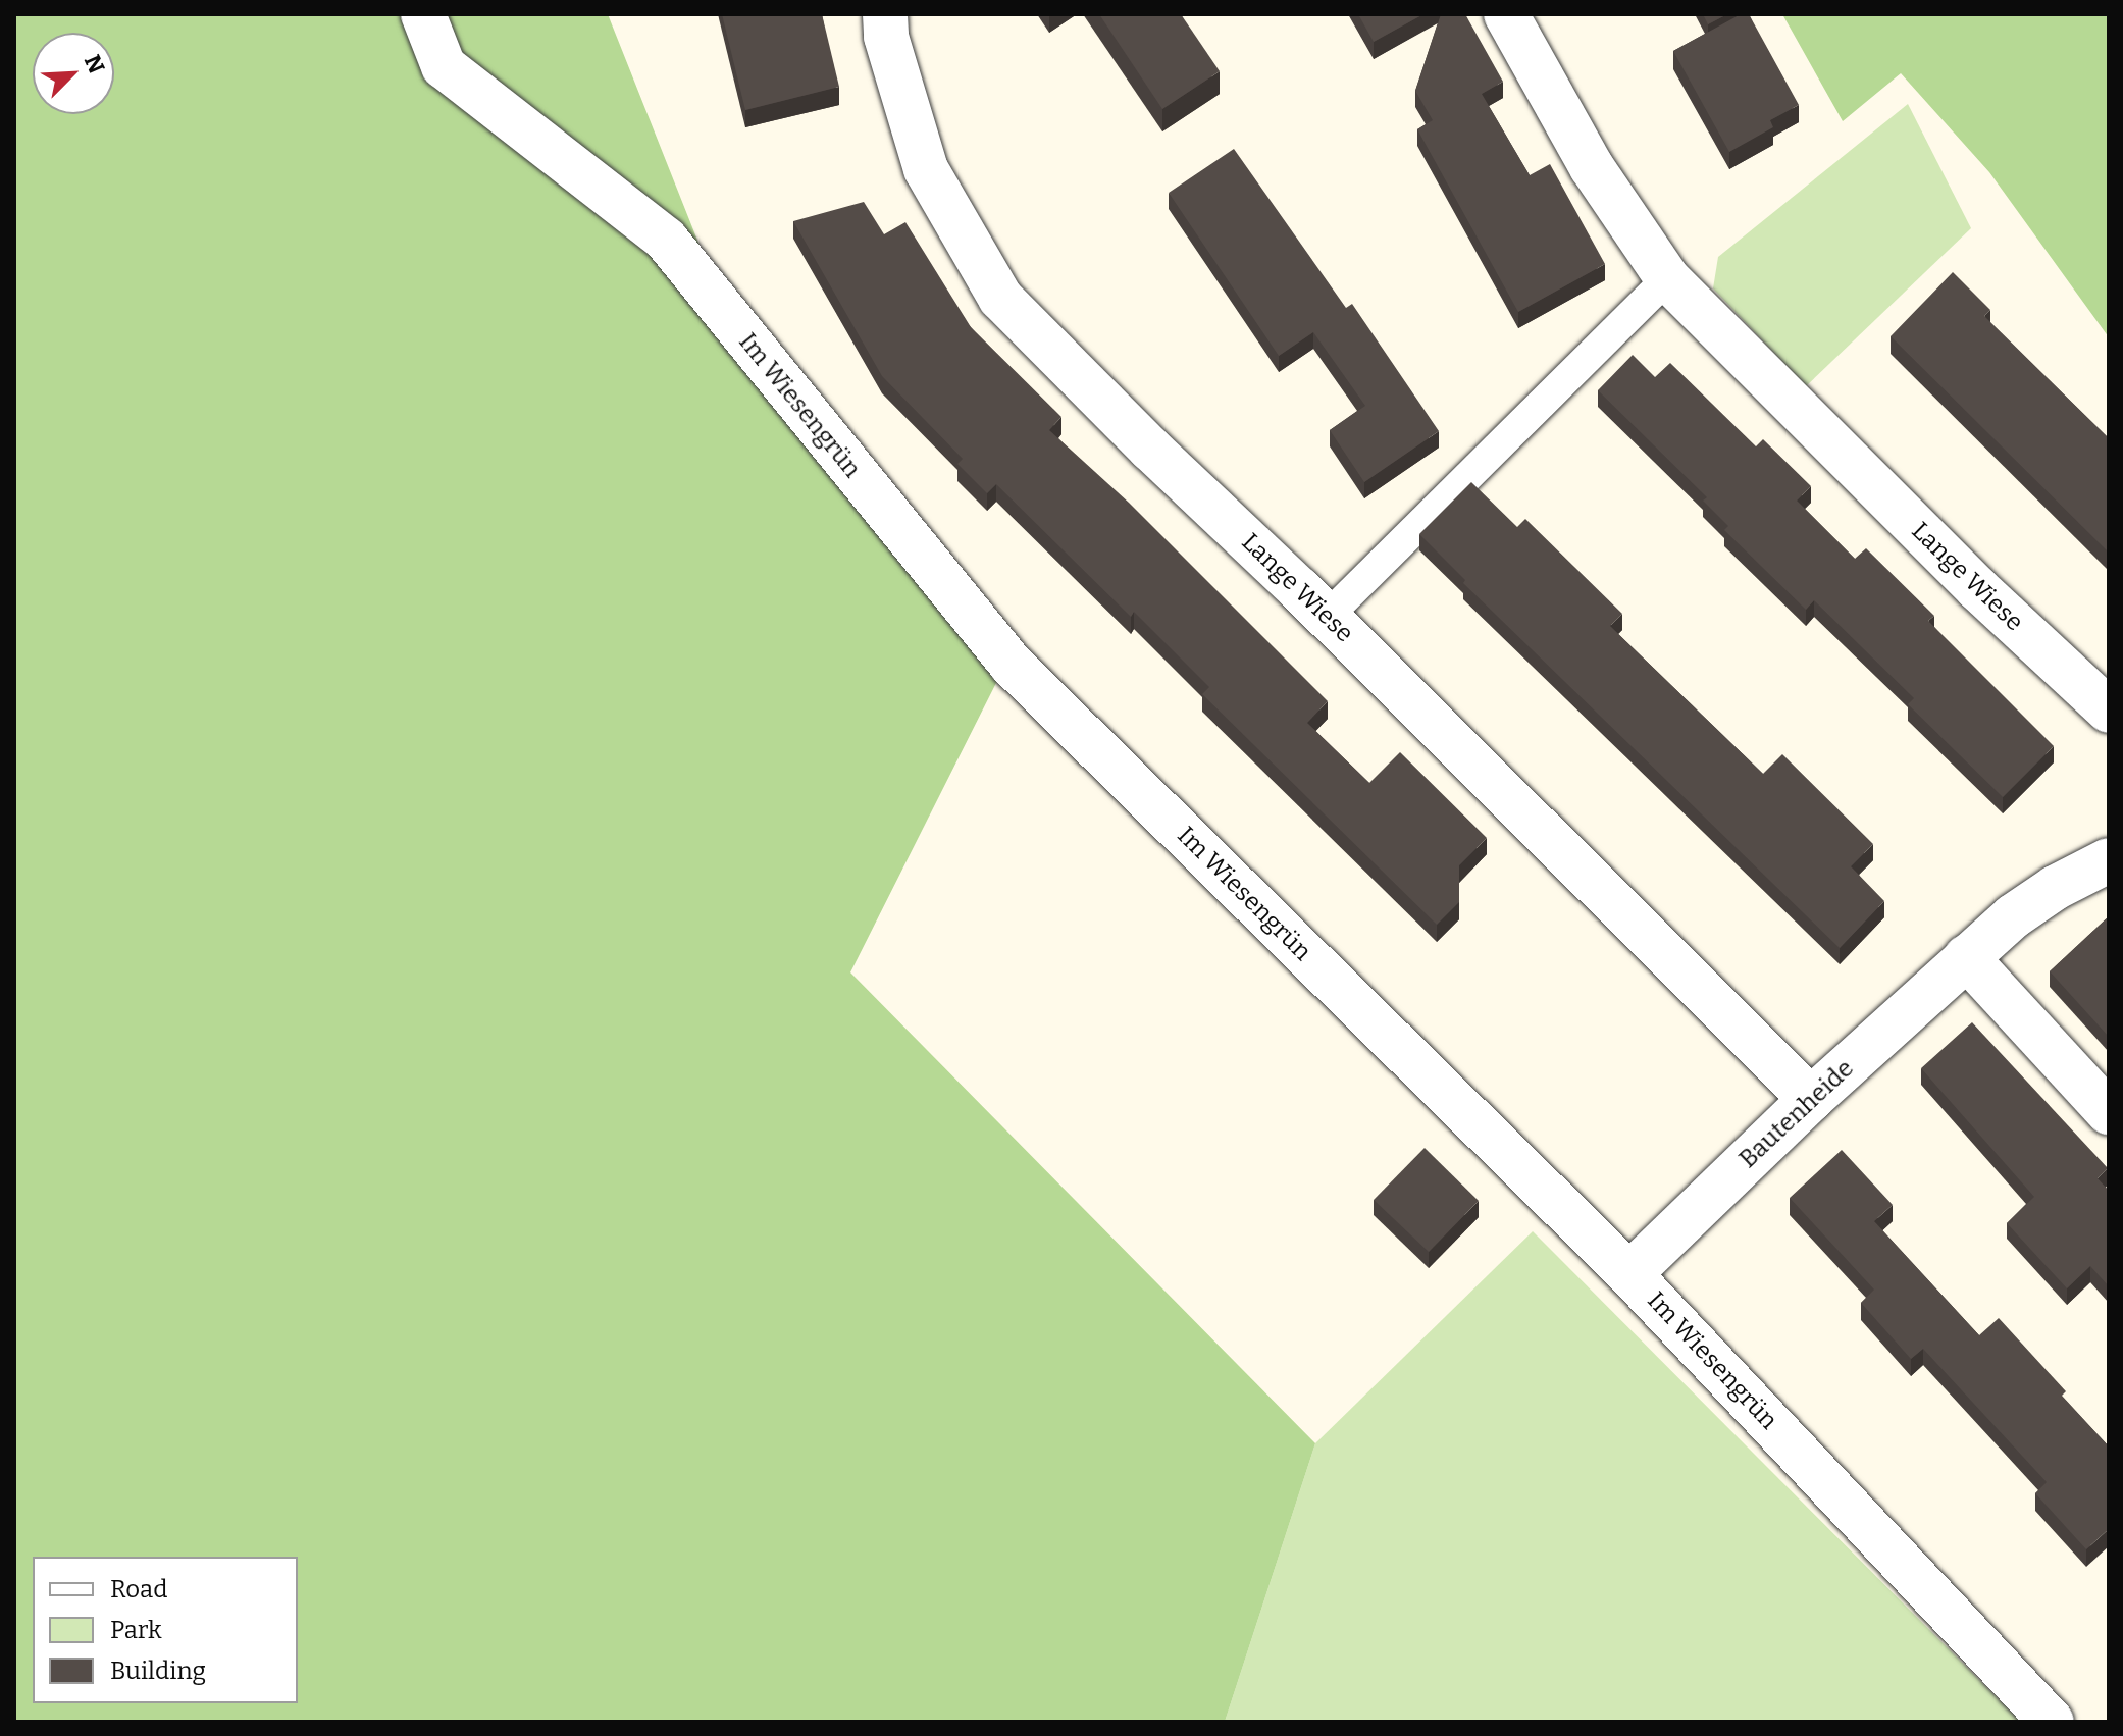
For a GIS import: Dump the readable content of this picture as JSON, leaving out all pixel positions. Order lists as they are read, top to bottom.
{
  "streets": {
    "street": ["Im Wiesengrün", "Lange Wiese", "Bautenheide"]
  },
  "crossings": [
    ["Im Wiesengrün", "Bautenheide"],
    ["Lange Wiese", "Bautenheide"]
  ],
  "legend": ["Road", "Park", "Building"],
  "north": "top right"
}
